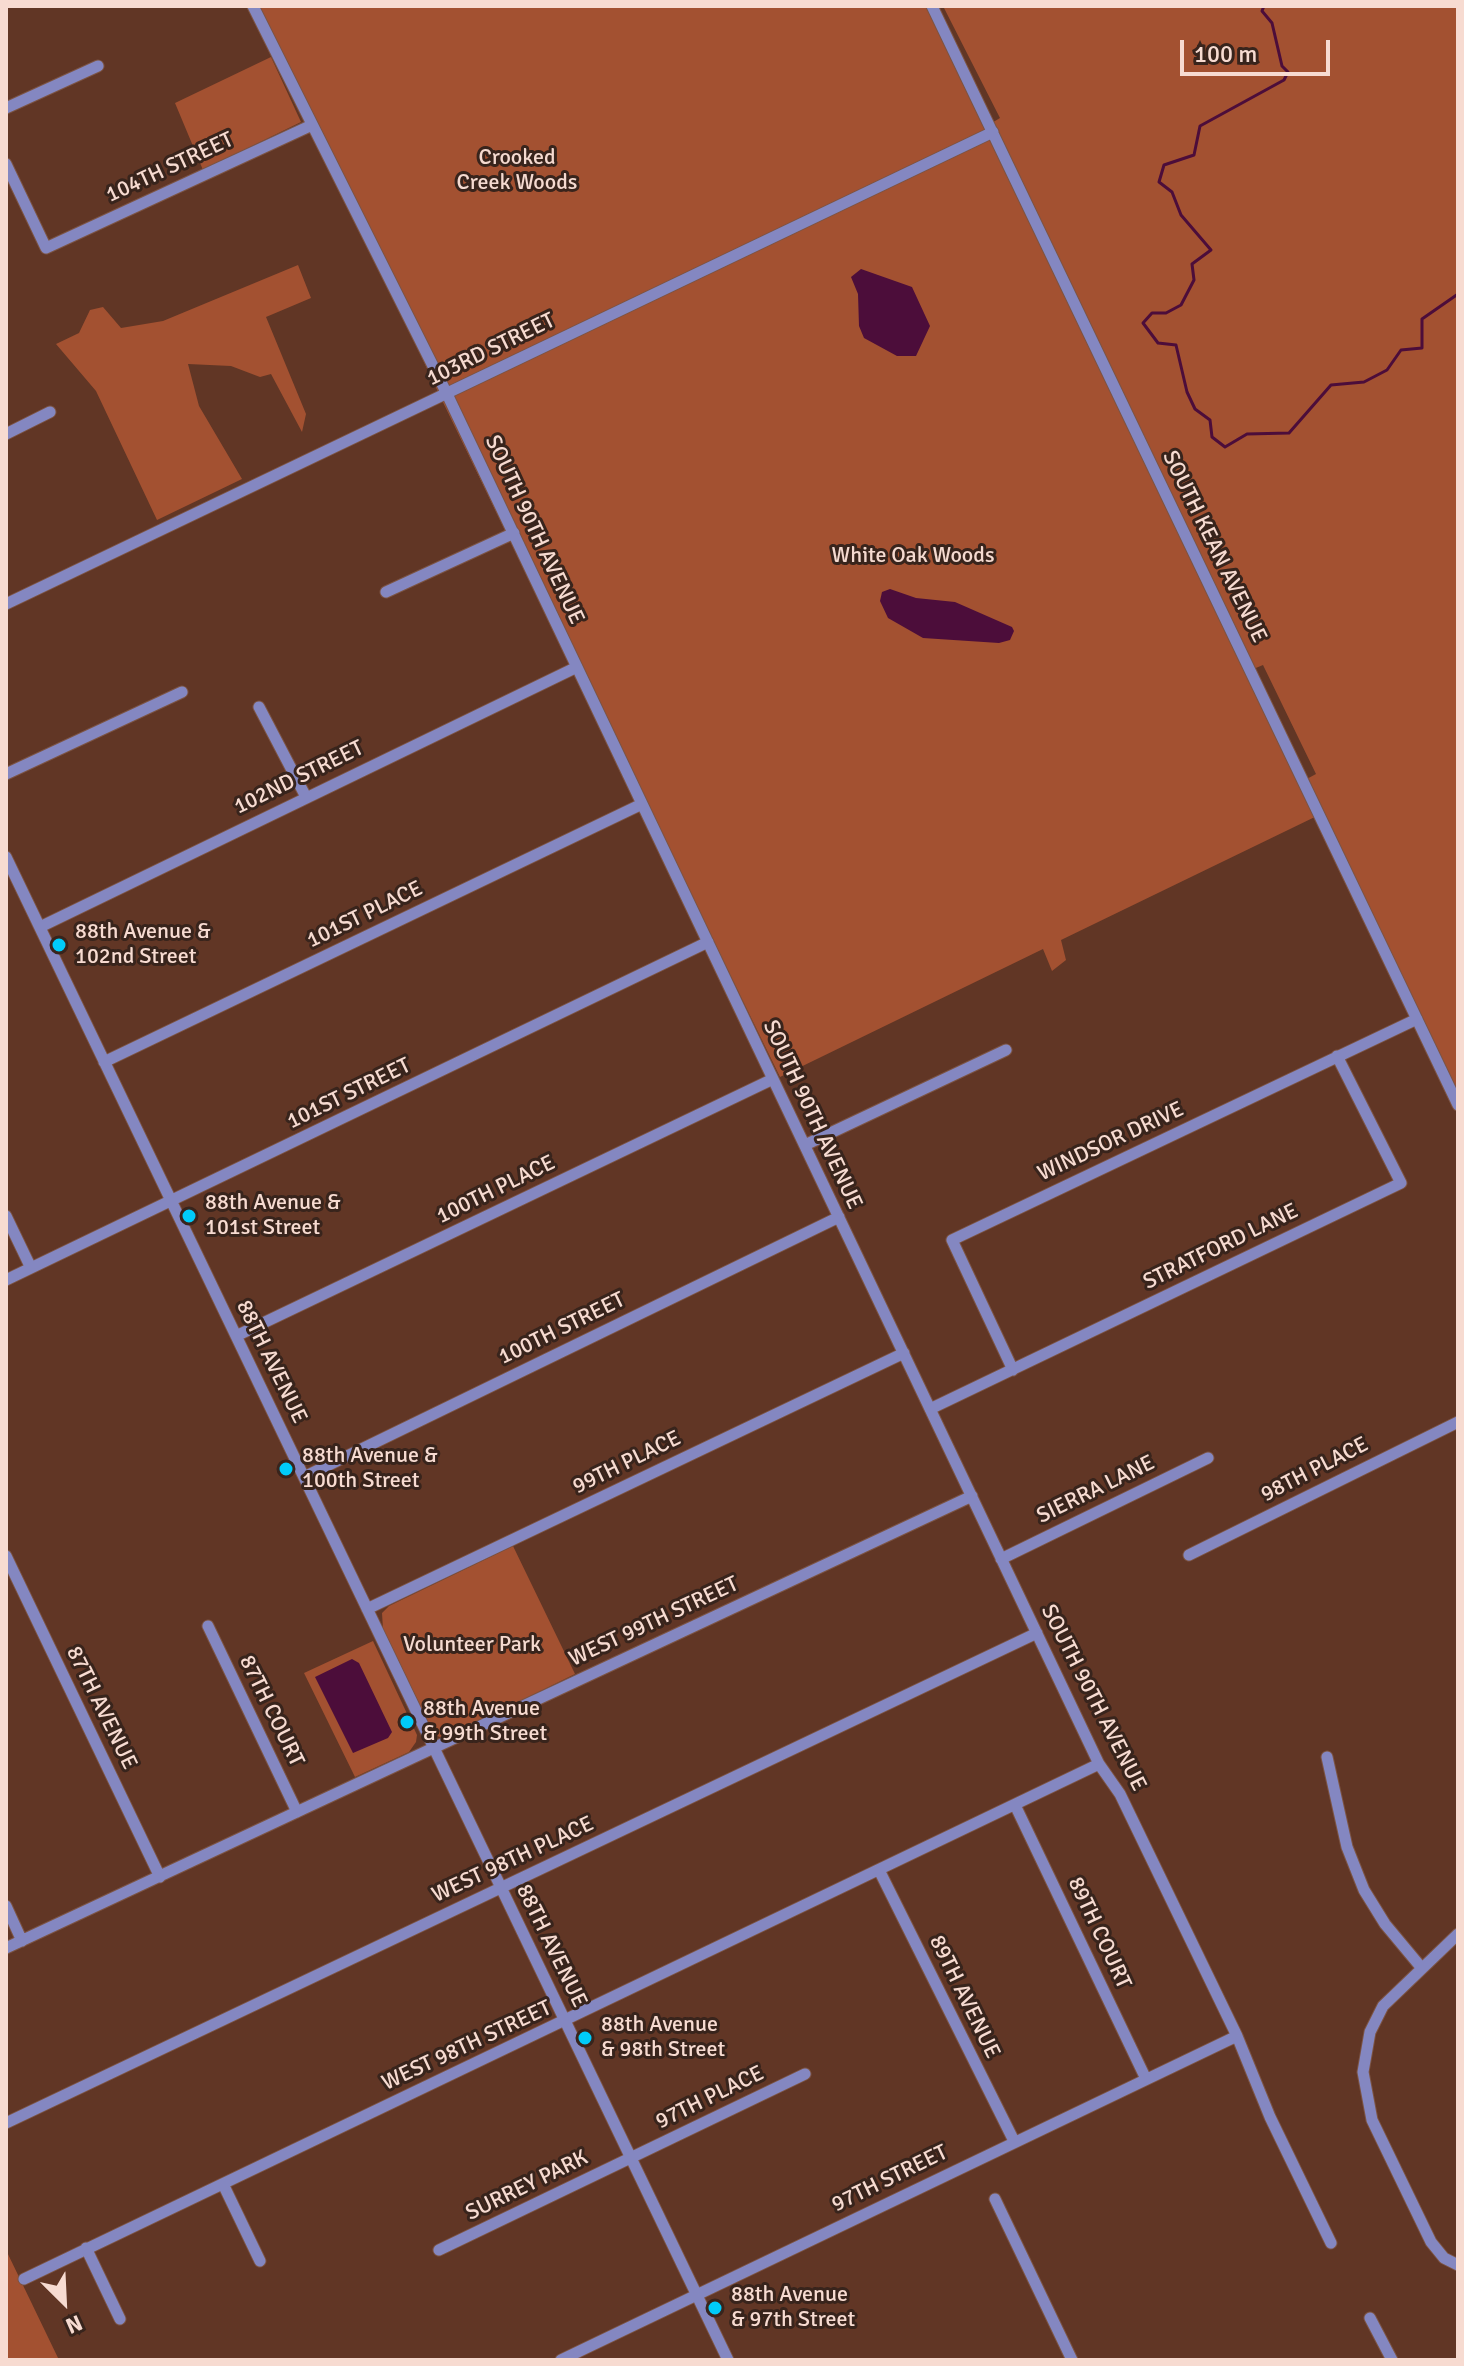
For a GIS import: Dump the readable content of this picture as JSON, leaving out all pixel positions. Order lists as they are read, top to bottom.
{
  "streets": {
    "street": [
      "104TH STREET",
      "103RD STREET",
      "SOUTH 90TH AVENUE",
      "SOUTH KEAN AVENUE",
      "102ND STREET",
      "101ST PLACE",
      "101ST STREET",
      "WINDSOR DRIVE",
      "100TH PLACE",
      "STRATFORD LANE",
      "100TH STREET",
      "88TH AVENUE",
      "99TH PLACE",
      "98TH PLACE",
      "SIERRA LANE",
      "WEST 99TH STREET",
      "87TH AVENUE",
      "87TH COURT",
      "WEST 98TH PLACE",
      "89TH COURT",
      "89TH AVENUE",
      "WEST 98TH STREET",
      "97TH PLACE",
      "97TH STREET",
      "SURREY PARK"
    ]
  },
  "crossings": [
    ["104TH STREET", "SOUTH 90TH AVENUE"],
    ["103RD STREET", "SOUTH 90TH AVENUE"],
    ["103RD STREET", "SOUTH KEAN AVENUE"],
    ["SOUTH 90TH AVENUE", "102ND STREET"],
    ["SOUTH 90TH AVENUE", "101ST PLACE"],
    ["SOUTH 90TH AVENUE", "101ST STREET"],
    ["SOUTH 90TH AVENUE", "100TH PLACE"],
    ["SOUTH 90TH AVENUE", "STRATFORD LANE"],
    ["SOUTH 90TH AVENUE", "100TH STREET"],
    ["SOUTH 90TH AVENUE", "99TH PLACE"],
    ["SOUTH 90TH AVENUE", "SIERRA LANE"],
    ["SOUTH 90TH AVENUE", "WEST 99TH STREET"],
    ["SOUTH 90TH AVENUE", "WEST 98TH PLACE"],
    ["SOUTH 90TH AVENUE", "WEST 98TH STREET"],
    ["SOUTH 90TH AVENUE", "97TH STREET"],
    ["SOUTH KEAN AVENUE", "WINDSOR DRIVE"],
    ["102ND STREET", "88TH AVENUE"],
    ["101ST PLACE", "88TH AVENUE"],
    ["101ST STREET", "88TH AVENUE"],
    ["WINDSOR DRIVE", "STRATFORD LANE"],
    ["100TH PLACE", "88TH AVENUE"],
    ["100TH STREET", "88TH AVENUE"],
    ["88TH AVENUE", "99TH PLACE"],
    ["88TH AVENUE", "WEST 99TH STREET"],
    ["88TH AVENUE", "WEST 98TH PLACE"],
    ["88TH AVENUE", "WEST 98TH STREET"],
    ["88TH AVENUE", "97TH PLACE"],
    ["88TH AVENUE", "97TH STREET"],
    ["88TH AVENUE", "SURREY PARK"],
    ["WEST 99TH STREET", "87TH AVENUE"],
    ["WEST 99TH STREET", "87TH COURT"],
    ["89TH COURT", "WEST 98TH STREET"],
    ["89TH COURT", "97TH STREET"],
    ["89TH AVENUE", "WEST 98TH STREET"],
    ["89TH AVENUE", "97TH STREET"],
    ["97TH PLACE", "SURREY PARK"]
  ],
  "parks": ["Crooked Creek Woods", "White Oak Woods", "Volunteer Park"],
  "places": [
    "88th Avenue & 102nd Street",
    "88th Avenue & 101st Street",
    "88th Avenue & 100th Street",
    "88th Avenue & 99th Street",
    "88th Avenue & 98th Street",
    "88th Avenue & 97th Street"
  ],
  "scale_bar": "100 m",
  "north": "bottom right"
}
